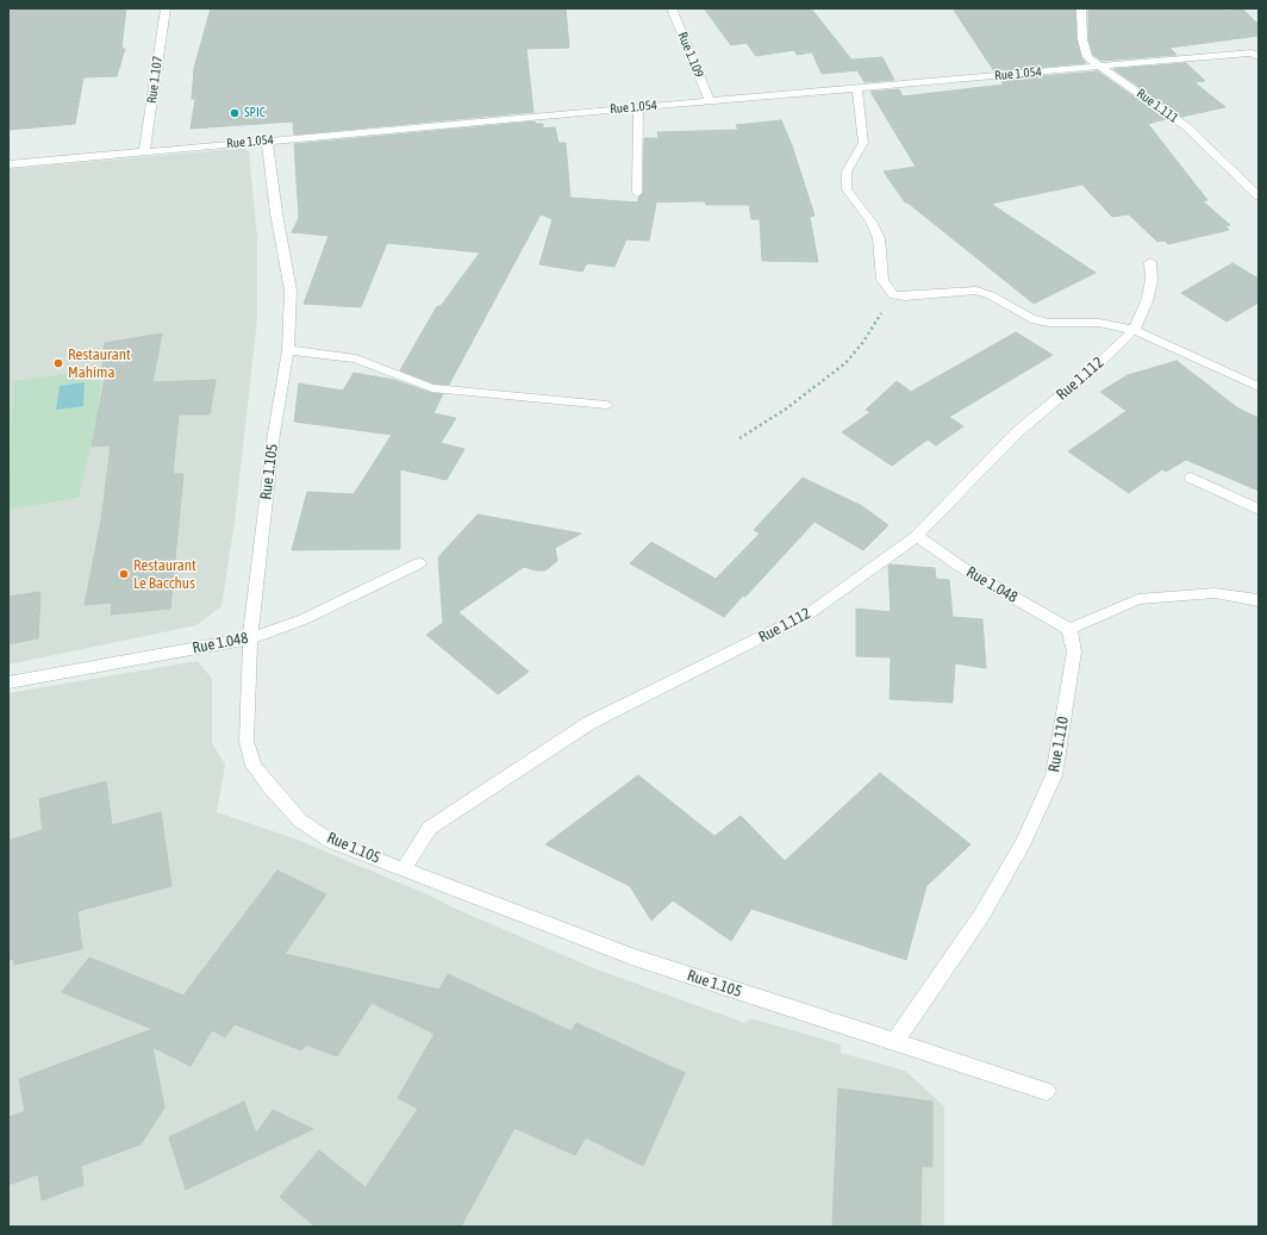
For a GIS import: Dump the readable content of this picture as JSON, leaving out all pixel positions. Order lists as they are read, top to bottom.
{
  "streets": {
    "street": [
      "Rue 1.109",
      "Rue 1.054",
      "Rue 1.107",
      "Rue 1.111",
      "Rue 1.112",
      "Rue 1.105",
      "Rue 1.048",
      "Rue 1.110"
    ]
  },
  "crossings": [
    ["Rue 1.109", "Rue 1.054"],
    ["Rue 1.054", "Rue 1.107"],
    ["Rue 1.054", "Rue 1.111"],
    ["Rue 1.054", "Rue 1.105"],
    ["Rue 1.112", "Rue 1.105"],
    ["Rue 1.112", "Rue 1.048"],
    ["Rue 1.105", "Rue 1.048"],
    ["Rue 1.105", "Rue 1.110"],
    ["Rue 1.048", "Rue 1.110"]
  ],
  "places": ["SPIC", "Restaurant Mahima", "Restaurant Le Bacchus"]
}
